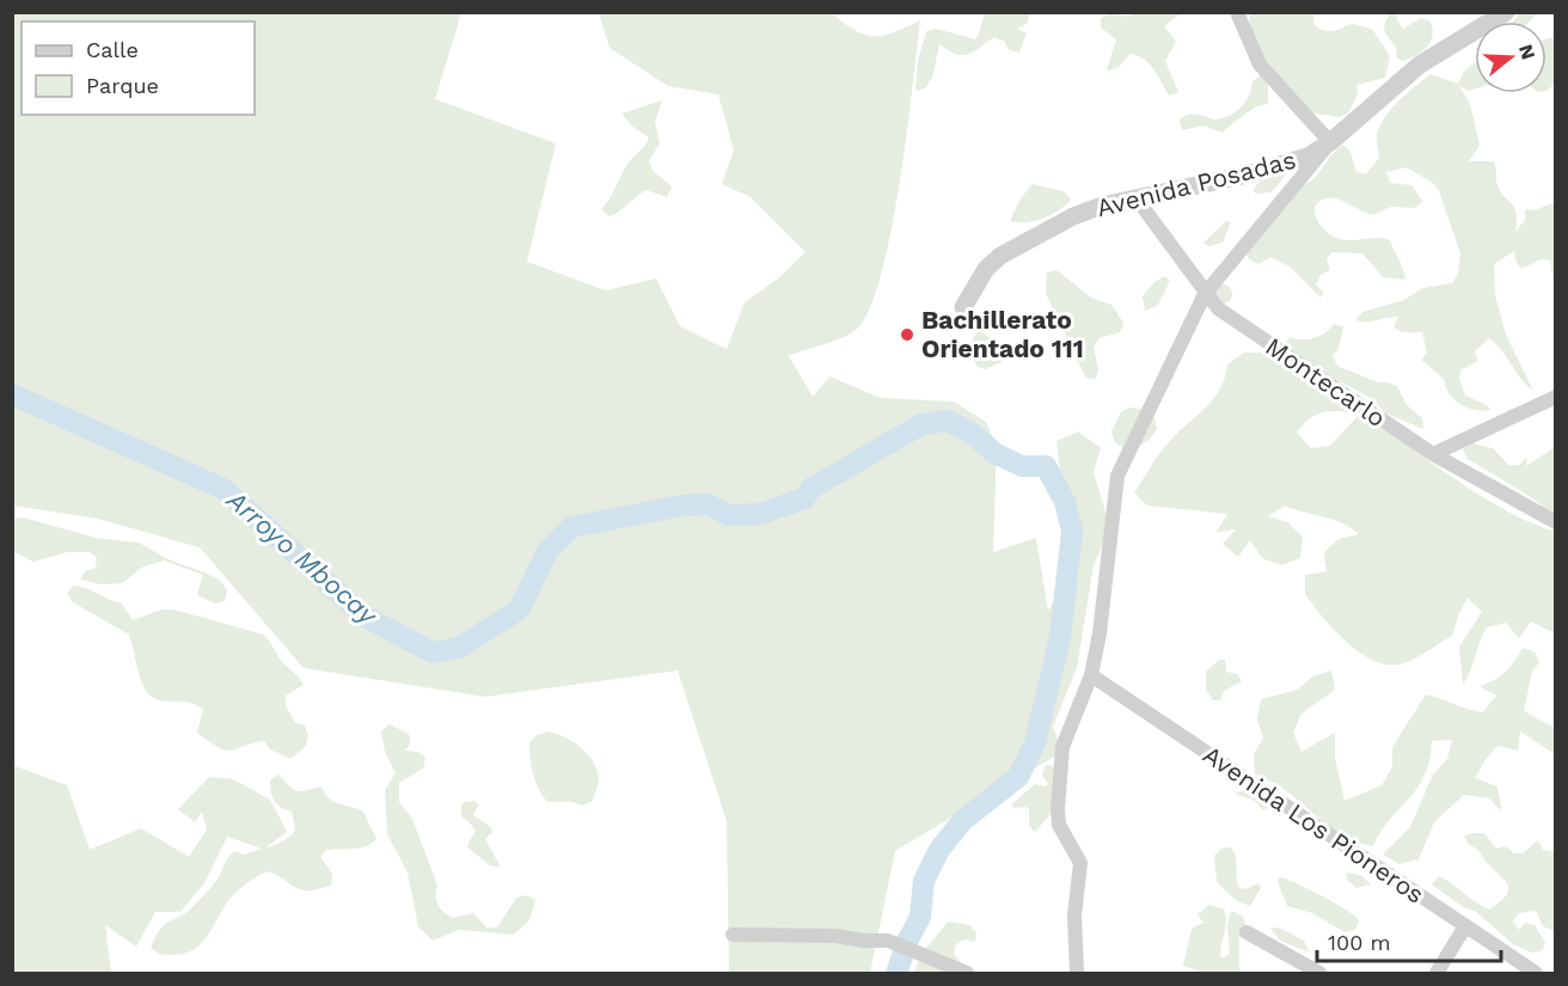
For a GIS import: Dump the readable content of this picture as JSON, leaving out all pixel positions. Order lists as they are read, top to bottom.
{
  "streets": {
    "street": ["Avenida Posadas", "Montecarlo", "Avenida Los Pioneros"]
  },
  "crossings": [
    ["Avenida Posadas", "Montecarlo"]
  ],
  "water": ["Arroyo Mbocay"],
  "places": ["Bachillerato Orientado 111"],
  "legend": ["Calle", "Parque"],
  "scale_bar": "100 m",
  "north": "right"
}
